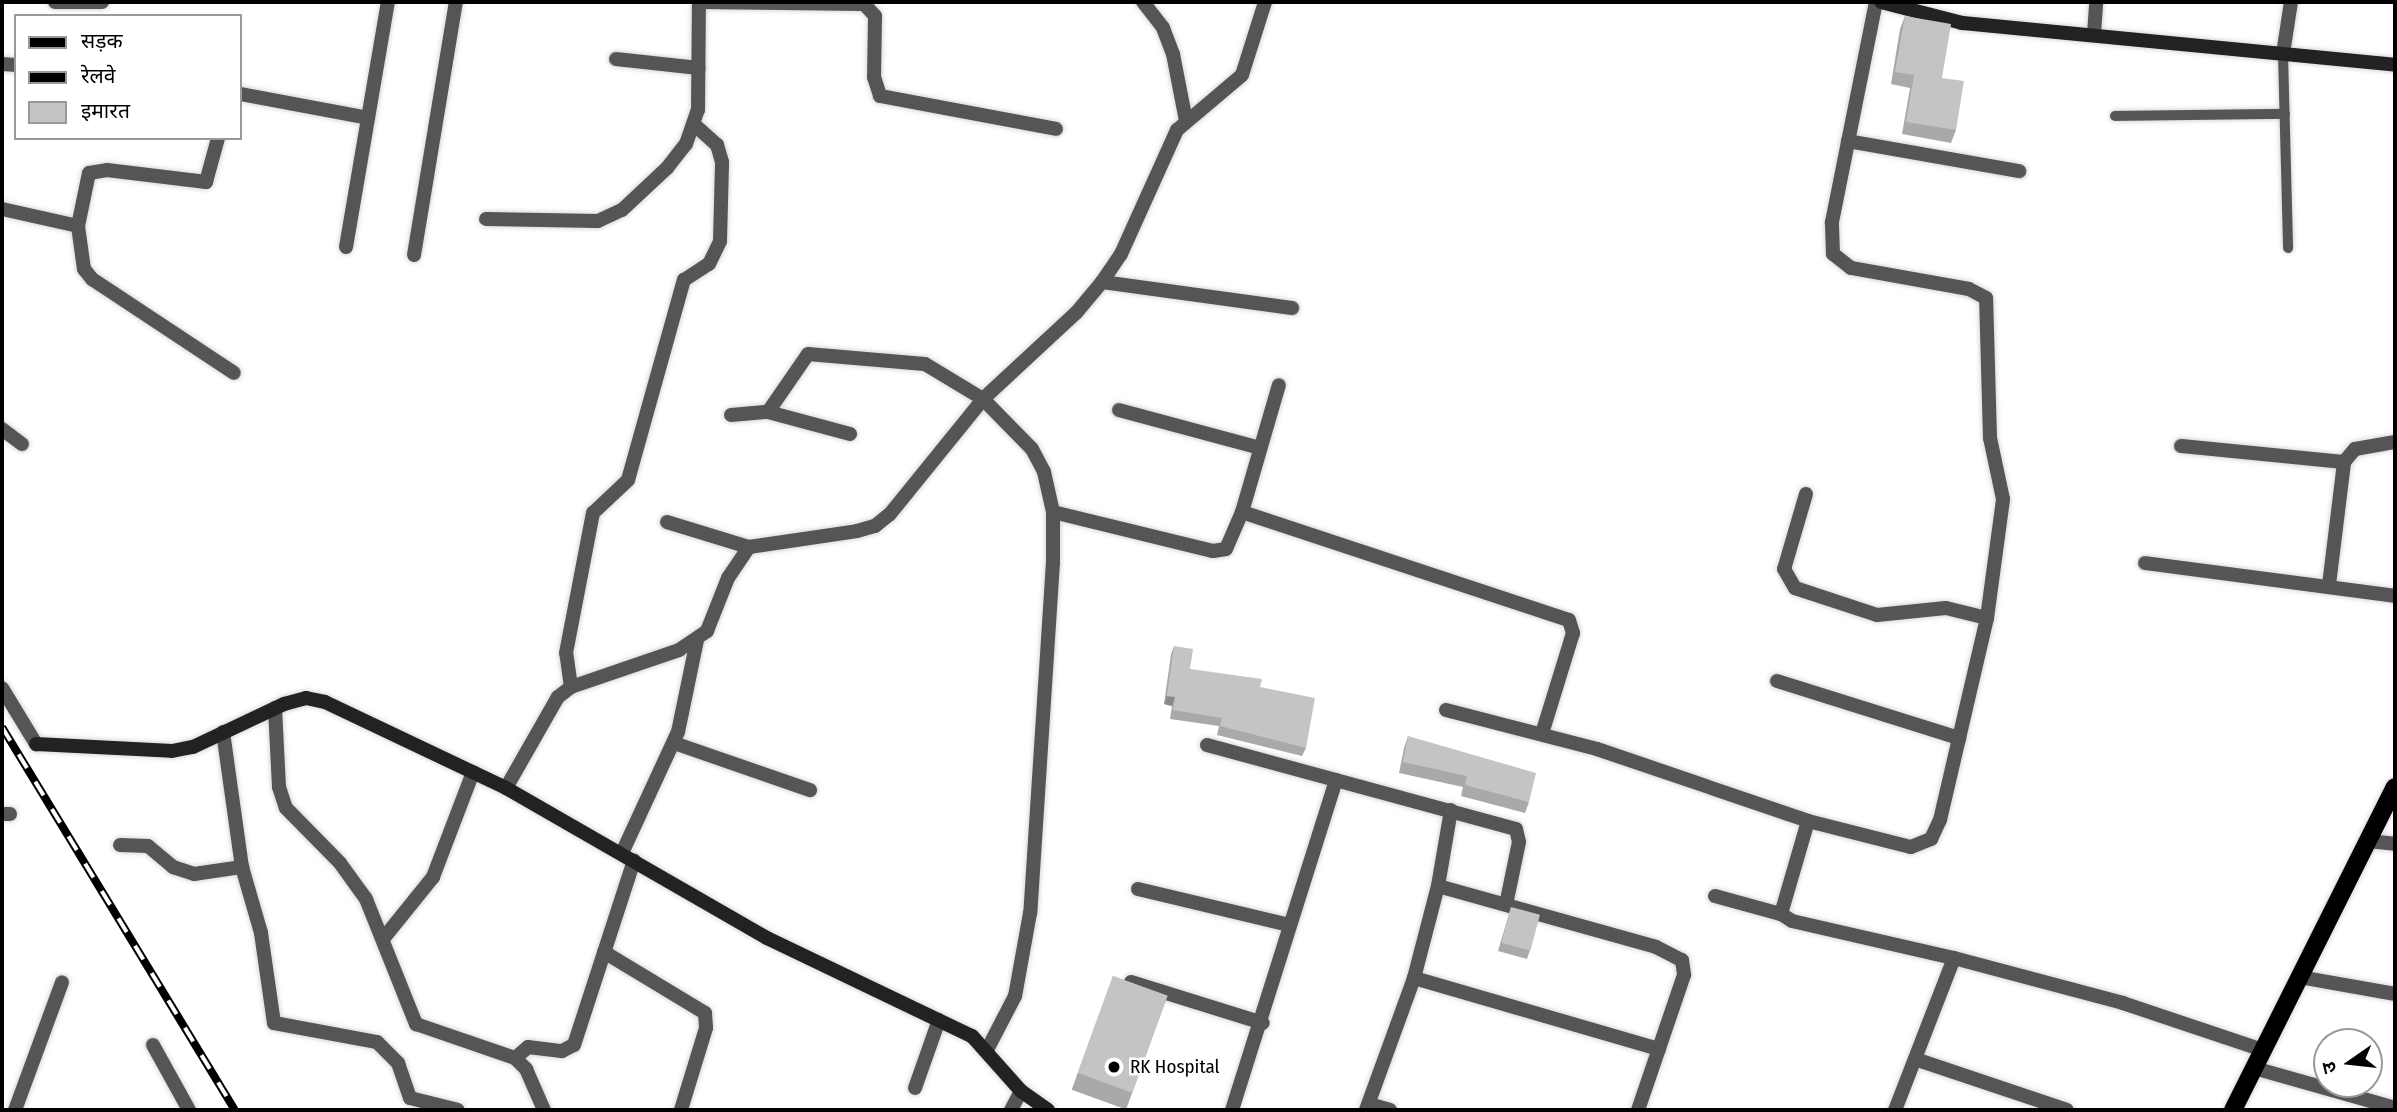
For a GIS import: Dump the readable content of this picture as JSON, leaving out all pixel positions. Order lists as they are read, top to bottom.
{
  "places": ["RK Hospital"],
  "legend": ["सड़क", "रेलवे", "इमारत"],
  "north": "left"
}
